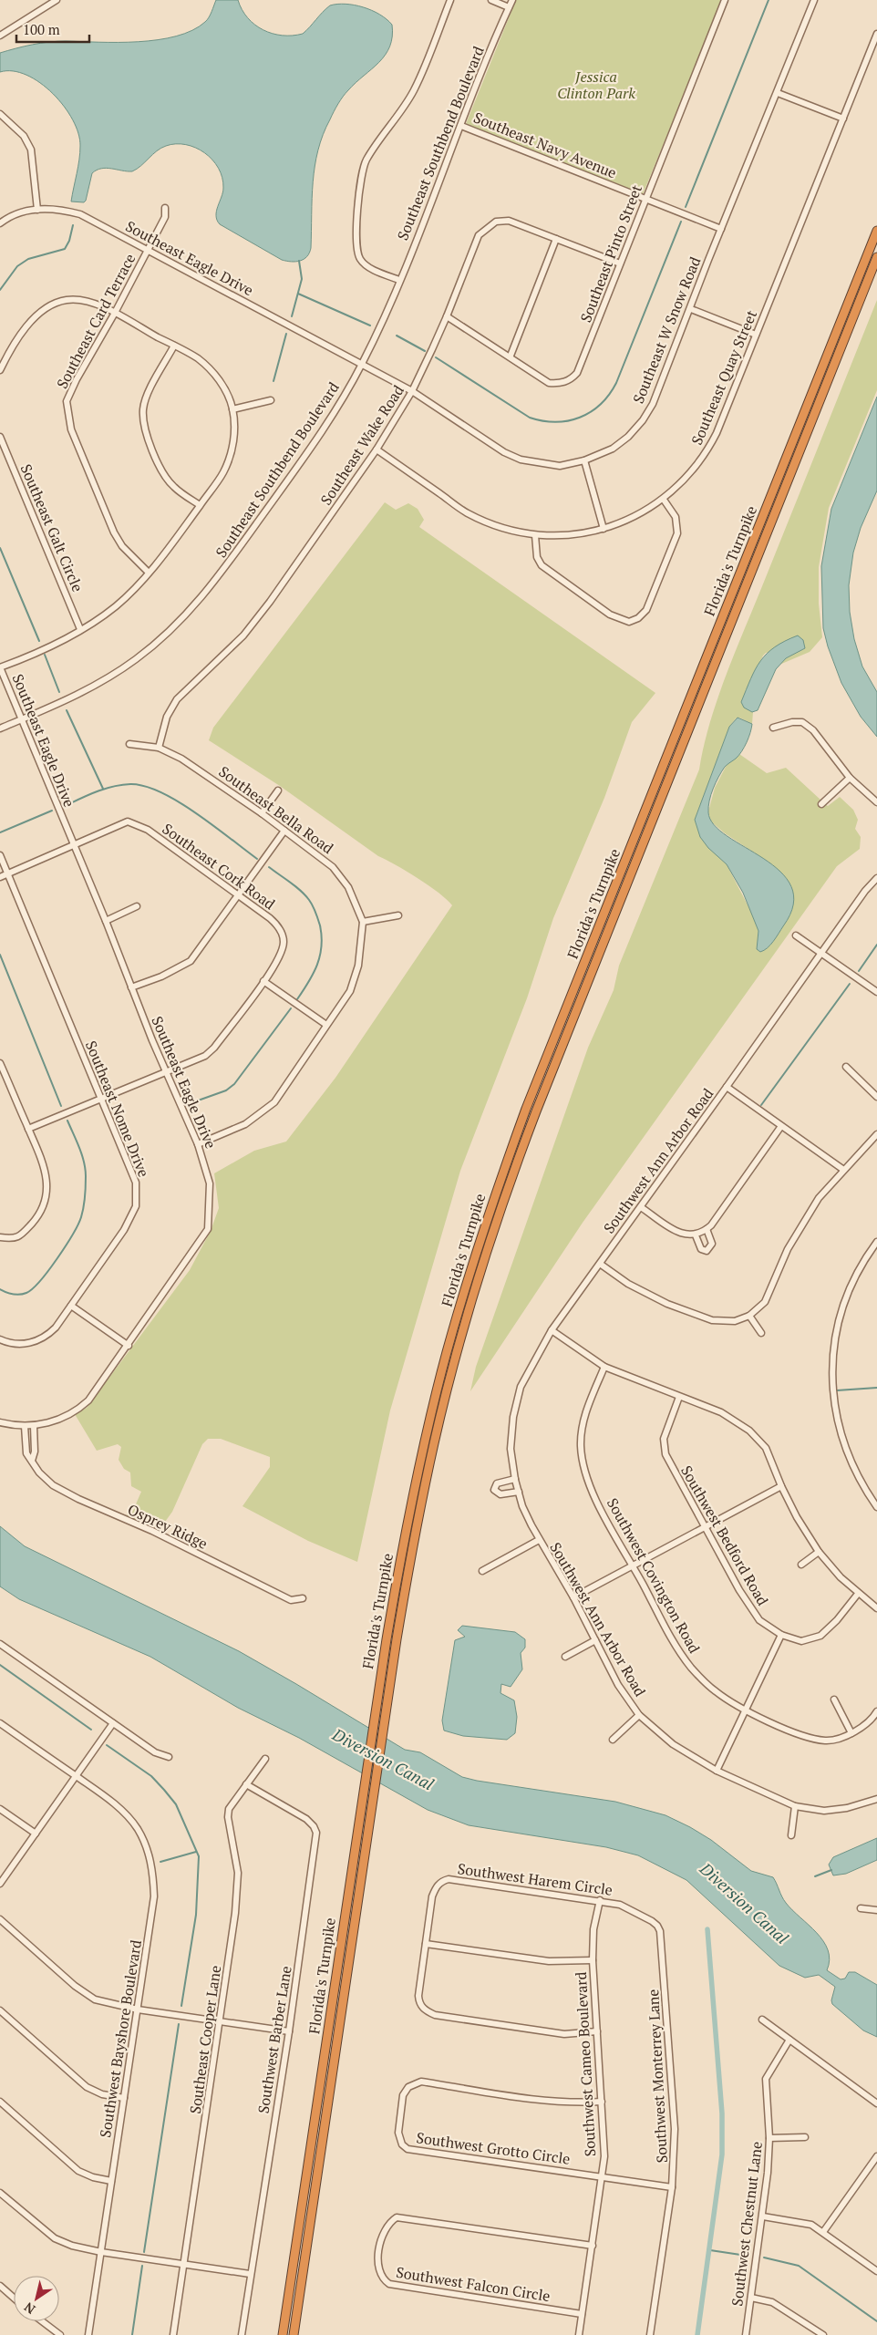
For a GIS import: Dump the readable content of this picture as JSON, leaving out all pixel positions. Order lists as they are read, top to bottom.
{
  "streets": {
    "highway": ["Florida's Turnpike"],
    "street": [
      "Southeast Southbend Boulevard",
      "Southeast Navy Avenue",
      "Southeast Pinto Street",
      "Southeast Eagle Drive",
      "Southeast Card Terrace",
      "Southeast W Snow Road",
      "Southeast Quay Street",
      "Southeast Wake Road",
      "Southeast Galt Circle",
      "Southeast Bella Road",
      "Southeast Cork Road",
      "Southeast Nome Drive",
      "Southwest Ann Arbor Road",
      "Osprey Ridge",
      "Southwest Bedford Road",
      "Southwest Covington Road",
      "Southwest Harem Circle",
      "Southwest Bayshore Boulevard",
      "Southeast Cooper Lane",
      "Southwest Barber Lane",
      "Southwest Cameo Boulevard",
      "Southwest Monterrey Lane",
      "Southwest Grotto Circle",
      "Southwest Chestnut Lane",
      "Southwest Falcon Circle"
    ]
  },
  "crossings": [
    ["Southeast Southbend Boulevard", "Southeast Navy Avenue"],
    ["Southeast Southbend Boulevard", "Southeast Eagle Drive"],
    ["Southeast Southbend Boulevard", "Southeast W Snow Road"],
    ["Southeast Navy Avenue", "Southeast Pinto Street"],
    ["Southeast Navy Avenue", "Southeast W Snow Road"],
    ["Southeast Pinto Street", "Southeast Wake Road"],
    ["Southeast Eagle Drive", "Southeast Card Terrace"],
    ["Southeast Eagle Drive", "Southeast W Snow Road"],
    ["Southeast Eagle Drive", "Southeast Bella Road"],
    ["Southeast Eagle Drive", "Southeast Cork Road"],
    ["Southeast Eagle Drive", "Osprey Ridge"],
    ["Southeast W Snow Road", "Southeast Wake Road"],
    ["Southeast Quay Street", "Southeast Wake Road"],
    ["Southeast Wake Road", "Southeast Bella Road"],
    ["Southeast Cork Road", "Southeast Nome Drive"],
    ["Southwest Harem Circle", "Southwest Cameo Boulevard"],
    ["Southwest Harem Circle", "Southwest Monterrey Lane"],
    ["Southeast Cooper Lane", "Southwest Barber Lane"],
    ["Southwest Cameo Boulevard", "Southwest Grotto Circle"],
    ["Southwest Cameo Boulevard", "Southwest Falcon Circle"],
    ["Southwest Monterrey Lane", "Southwest Grotto Circle"]
  ],
  "water": ["Diversion Canal"],
  "parks": ["Jessica Clinton Park"],
  "scale_bar": "100 m",
  "north": "bottom left"
}
